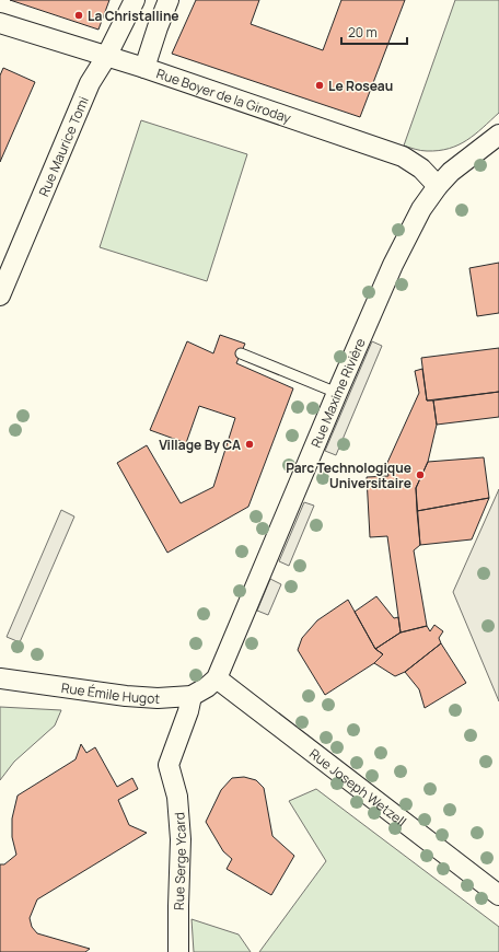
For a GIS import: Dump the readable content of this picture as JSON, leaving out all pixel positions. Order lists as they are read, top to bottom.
{
  "streets": {
    "street": [
      "Rue Boyer de la Giroday",
      "Rue Maurice Tomi",
      "Rue Maxime Rivière",
      "Rue Émile Hugot",
      "Rue Joseph Wetzell",
      "Rue Serge Ycard"
    ]
  },
  "crossings": [
    ["Rue Boyer de la Giroday", "Rue Maurice Tomi"],
    ["Rue Boyer de la Giroday", "Rue Maxime Rivière"],
    ["Rue Maxime Rivière", "Rue Émile Hugot"],
    ["Rue Maxime Rivière", "Rue Joseph Wetzell"],
    ["Rue Émile Hugot", "Rue Joseph Wetzell"],
    ["Rue Émile Hugot", "Rue Serge Ycard"]
  ],
  "places": [
    "La Christalline",
    "Le Roseau",
    "Village By CA",
    "Parc Technologique Universitaire"
  ],
  "scale_bar": "20 m"
}
